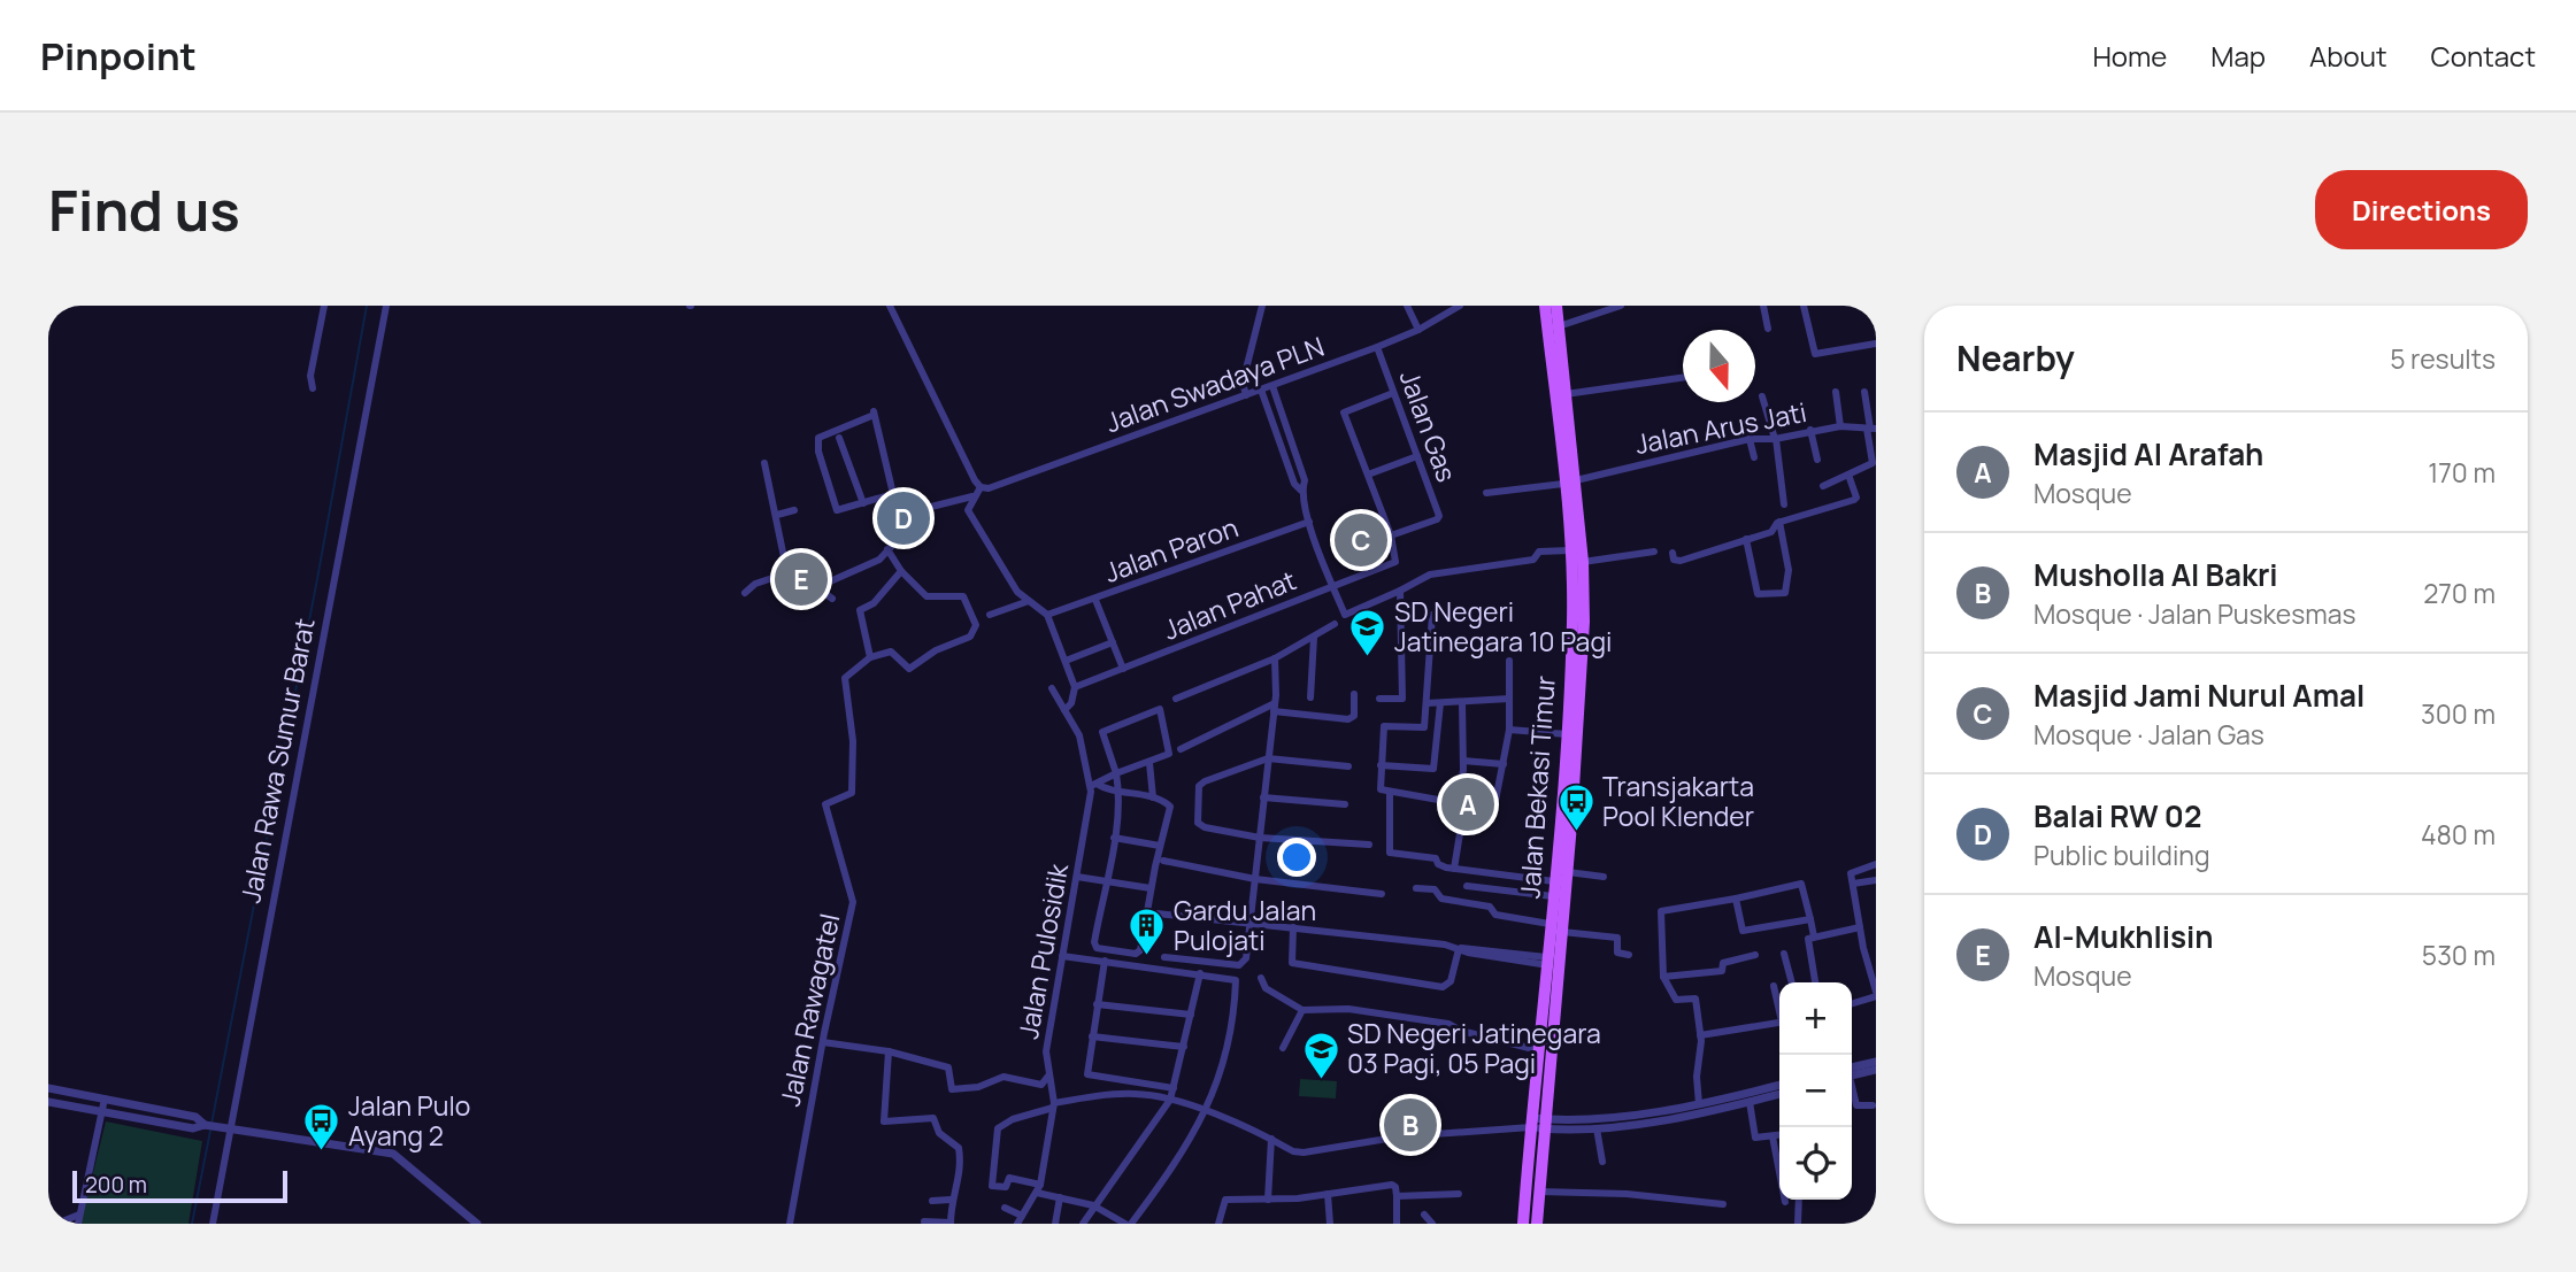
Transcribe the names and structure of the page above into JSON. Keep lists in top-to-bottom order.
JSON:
{
  "streets": {
    "main road": ["Jalan Bekasi Timur"],
    "street": [
      "Jalan Swadaya PLN",
      "Jalan Gas",
      "Jalan Arus Jati",
      "Jalan Paron",
      "Jalan Pahat",
      "Jalan Rawa Sumur Barat",
      "Jalan Pulosidik",
      "Jalan Rawagatel"
    ]
  },
  "crossings": [
    ["Jalan Swadaya PLN", "Jalan Gas"],
    ["Jalan Gas", "Jalan Pahat"],
    ["Jalan Arus Jati", "Jalan Bekasi Timur"]
  ],
  "places": {
    "school or university": ["SD Negeri Jatinegara 10 Pagi", "SD Negeri Jatinegara 03 Pagi, 05 Pagi"],
    "bus stop": ["Transjakarta Pool Klender", "Jalan Pulo Ayang 2"],
    "building": ["Gardu Jalan Pulojati"]
  },
  "scale_bar": "200 m",
  "north": "bottom",
  "page": {
    "header": "Pinpoint",
    "nav": [
      "Home",
      "Map",
      "About",
      "Contact"
    ],
    "buttons": "Directions",
    "title": "Find us",
    "heading": ["Nearby", "5 results"],
    "list": [
      {
        "mark": "A",
        "name": "Masjid Al Arafah",
        "note": "Mosque",
        "value": "170 m"
      },
      {
        "mark": "B",
        "name": "Musholla Al Bakri",
        "note": "Mosque · Jalan Puskesmas",
        "value": "270 m"
      },
      {
        "mark": "C",
        "name": "Masjid Jami Nurul Amal",
        "note": "Mosque · Jalan Gas",
        "value": "300 m"
      },
      {
        "mark": "D",
        "name": "Balai RW 02",
        "note": "Public building",
        "value": "480 m"
      },
      {
        "mark": "E",
        "name": "Al-Mukhlisin",
        "note": "Mosque",
        "value": "530 m"
      }
    ],
    "pins": [
      "D",
      "C",
      "E",
      "A",
      "B"
    ],
    "map_buttons": ["+", "−"],
    "scale": "200 m"
  }
}
